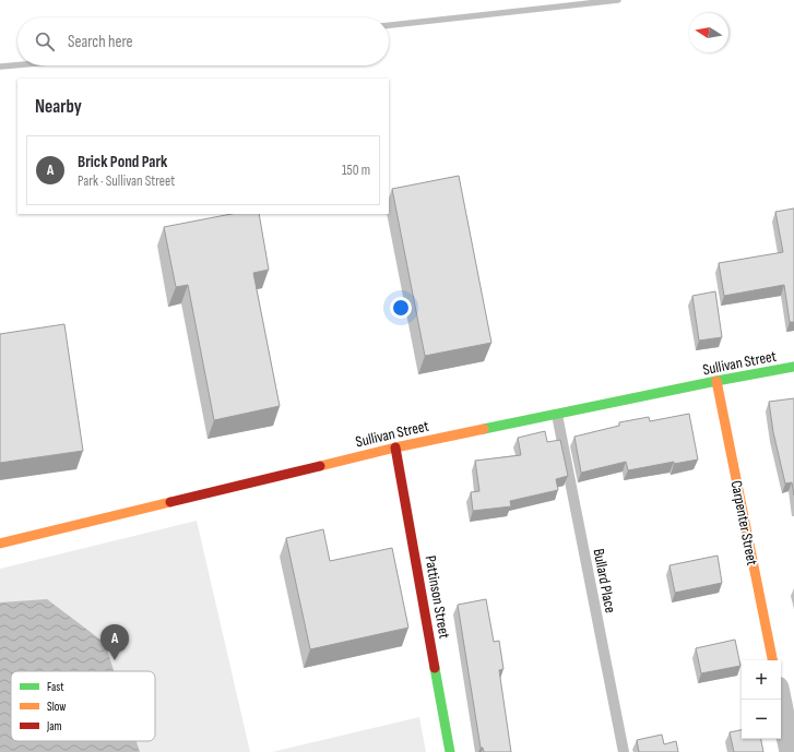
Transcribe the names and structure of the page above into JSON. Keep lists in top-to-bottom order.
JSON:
{
  "streets": {
    "street": ["Sullivan Street", "Carpenter Street", "Pattinson Street"],
    "lane": ["Bullard Place"]
  },
  "crossings": [
    ["Sullivan Street", "Carpenter Street"],
    ["Sullivan Street", "Bullard Place"],
    ["Sullivan Street", "Pattinson Street"]
  ],
  "legend": ["Fast", "Slow", "Jam"],
  "north": "left",
  "page": {
    "search": "Search here",
    "heading": "Nearby",
    "list": [
      {
        "mark": "A",
        "name": "Brick Pond Park",
        "note": "Park · Sullivan Street",
        "value": "150 m"
      }
    ],
    "pins": "A",
    "map_buttons": ["+", "−"]
  }
}
